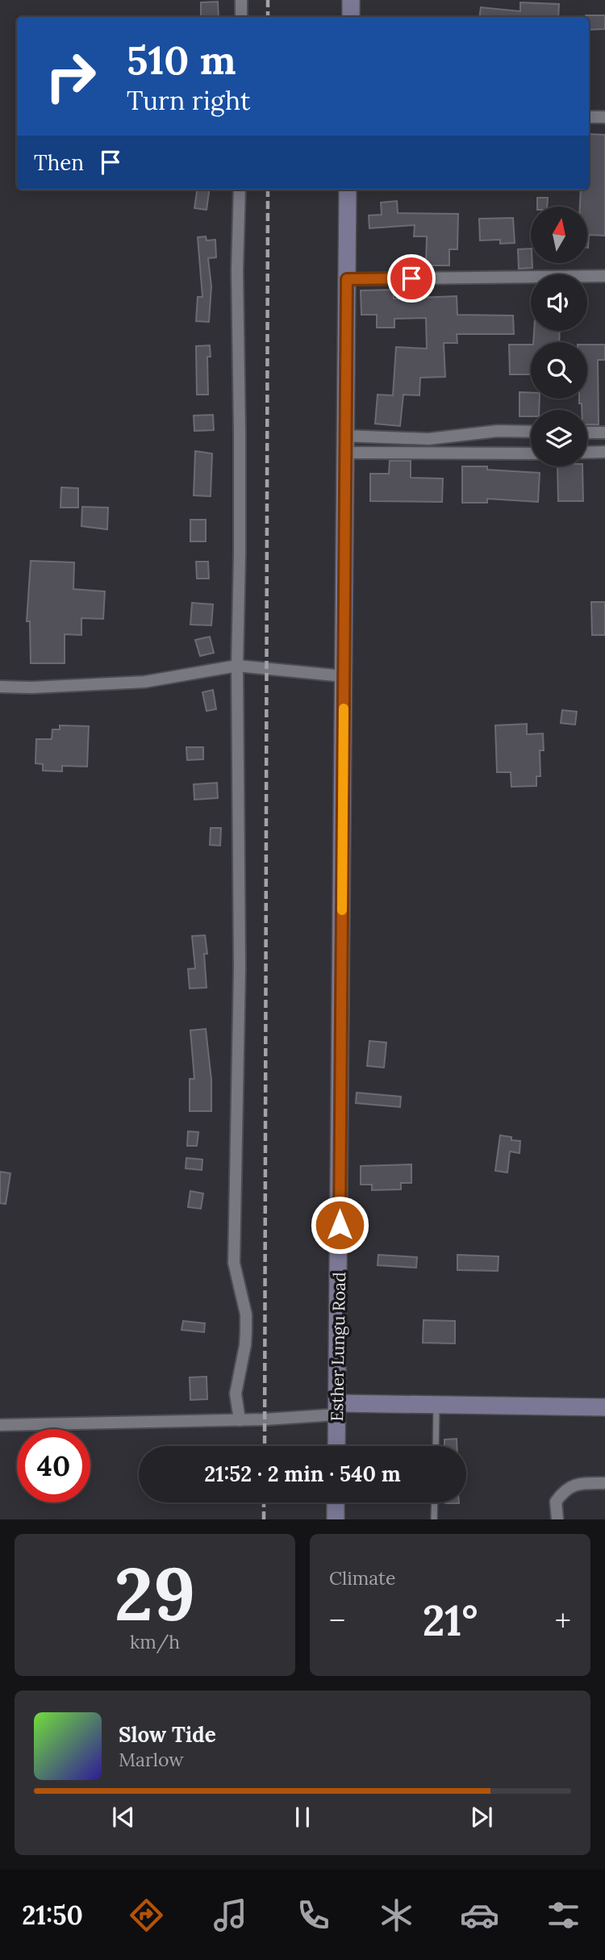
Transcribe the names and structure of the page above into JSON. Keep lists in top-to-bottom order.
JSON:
{
  "streets": {
    "street": ["Esther Lungu Road"]
  },
  "north": "top",
  "page": {
    "turn": ["510 m", "Turn right"],
    "then": "Then",
    "limit": "40",
    "trip": "21:52 · 2 min · 540 m",
    "tile": [
      ["29", "km/h"],
      "Climate"
    ],
    "heat": ["−", "21°", "+"],
    "song": ["Slow Tide", "Marlow"],
    "tabs": "21:50"
  }
}
